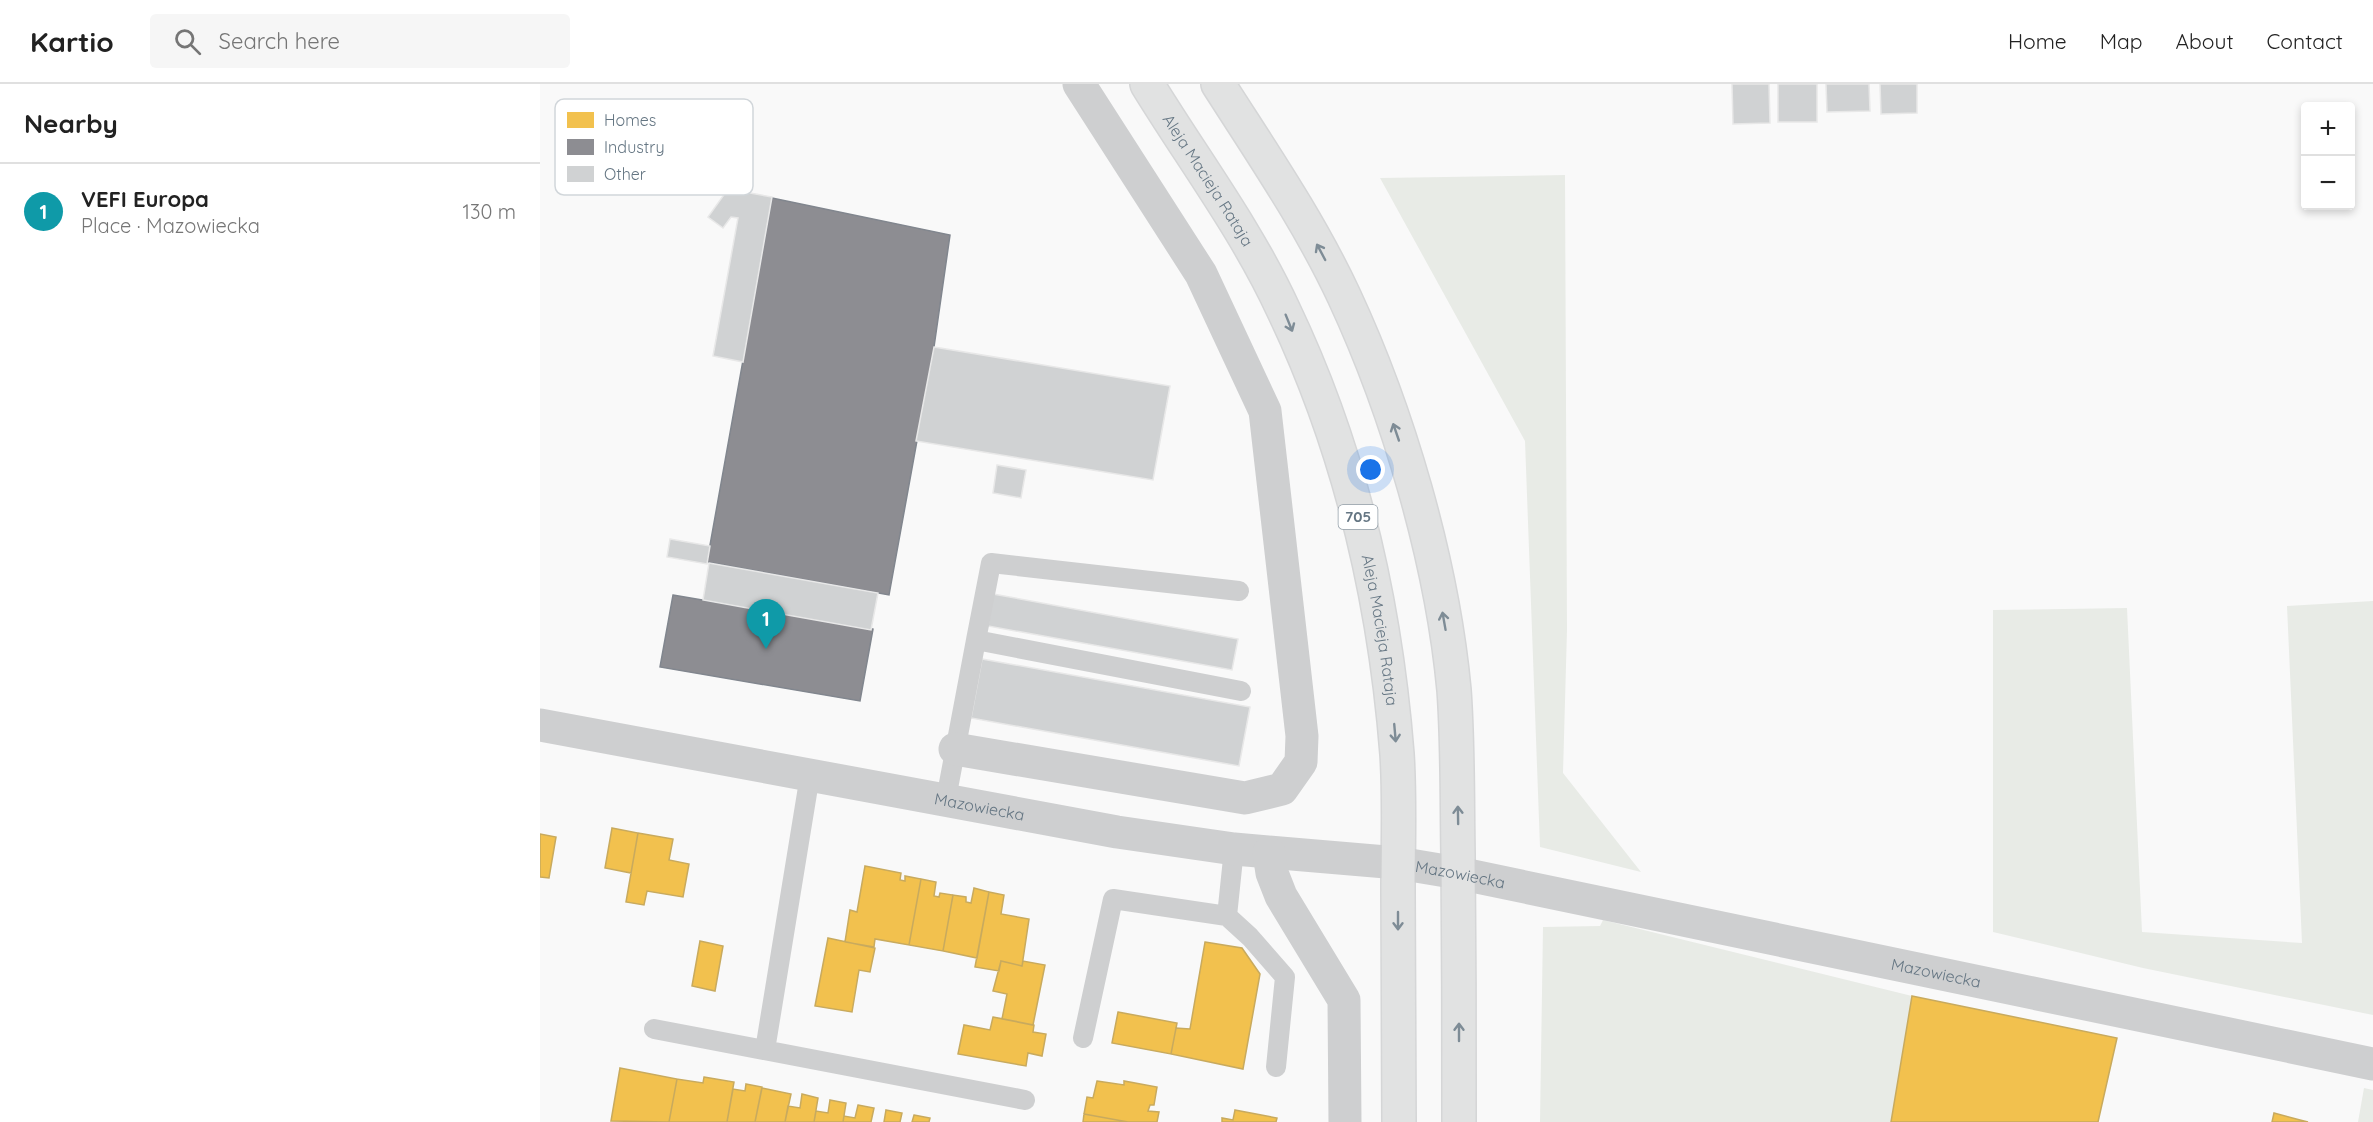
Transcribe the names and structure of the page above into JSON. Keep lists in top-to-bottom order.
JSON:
{
  "streets": {
    "main road": ["Aleja Macieja Rataja", "705"],
    "street": ["Mazowiecka"]
  },
  "crossings": [
    ["Aleja Macieja Rataja", "Mazowiecka"]
  ],
  "legend": ["Homes", "Industry", "Other"],
  "page": {
    "header": "Kartio",
    "search": "Search here",
    "nav": [
      "Home",
      "Map",
      "About",
      "Contact"
    ],
    "heading": "Nearby",
    "map_buttons": ["+", "−"],
    "list": [
      {
        "mark": "1",
        "name": "VEFI Europa",
        "note": "Place · Mazowiecka",
        "value": "130 m"
      }
    ],
    "pins": "1"
  }
}
